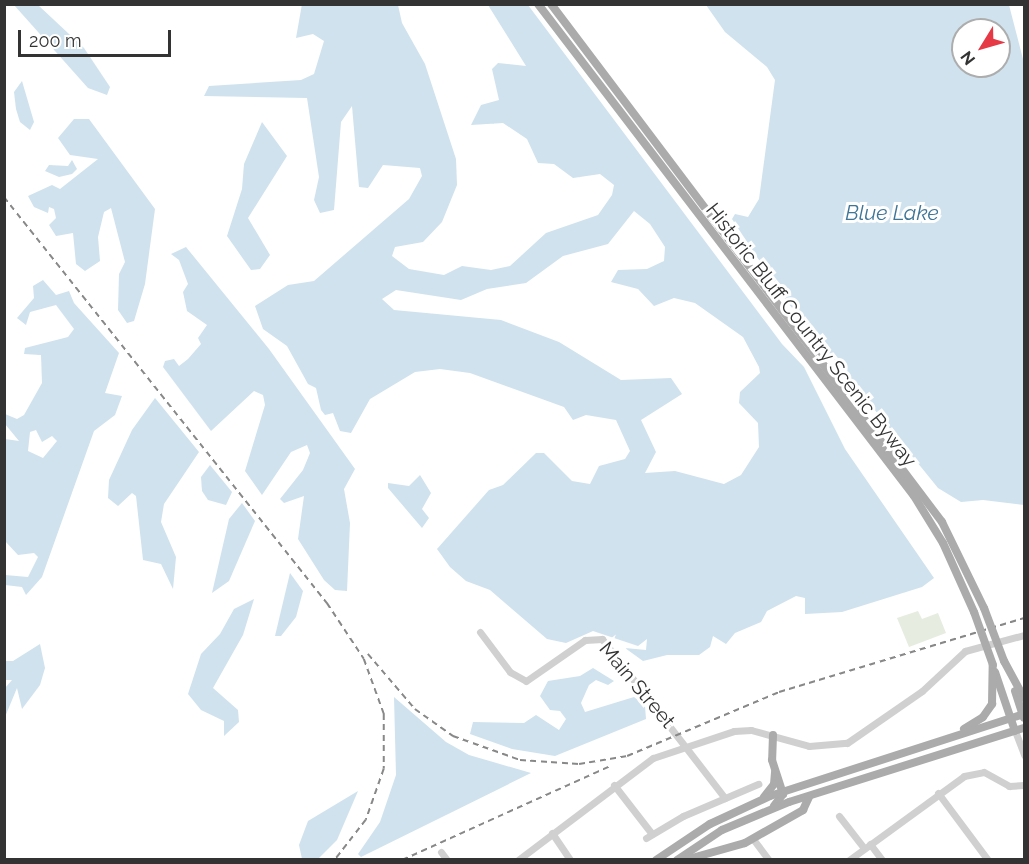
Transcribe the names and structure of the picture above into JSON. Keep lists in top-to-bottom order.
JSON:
{
  "streets": {
    "main road": ["Historic Bluff Country Scenic Byway"],
    "street": ["Main Street"]
  },
  "water": ["Blue Lake"],
  "scale_bar": "200 m",
  "north": "bottom left"
}
